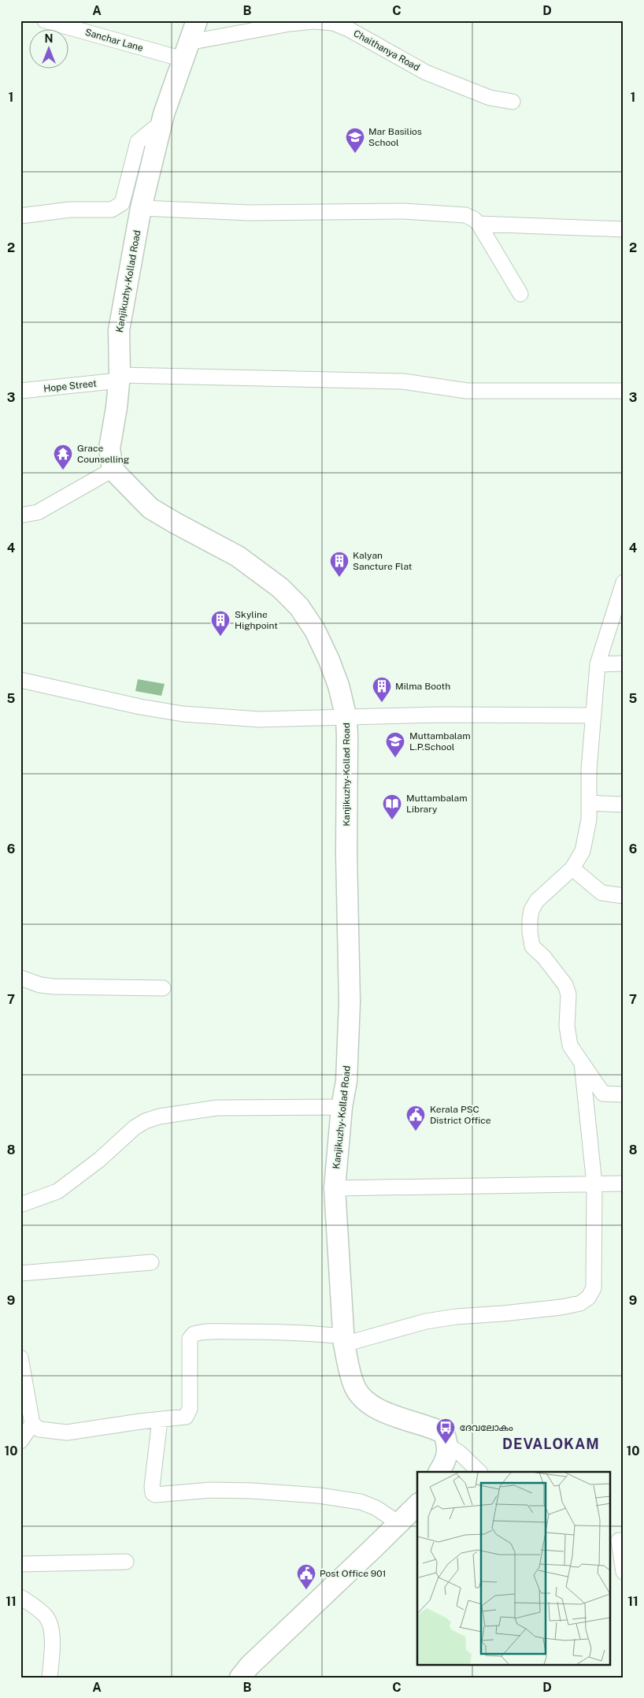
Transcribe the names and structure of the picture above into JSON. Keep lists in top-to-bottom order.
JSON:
{
  "streets": {
    "main road": ["Kanjikuzhy-Kollad Road"],
    "street": ["Sanchar Lane", "Chaithanya Road", "Hope Street"]
  },
  "crossings": [
    ["Sanchar Lane", "Chaithanya Road"],
    ["Sanchar Lane", "Kanjikuzhy-Kollad Road"],
    ["Chaithanya Road", "Kanjikuzhy-Kollad Road"],
    ["Kanjikuzhy-Kollad Road", "Hope Street"]
  ],
  "districts": ["DEVALOKAM"],
  "places": {
    "school or university": ["Mar Basilios School", "Muttambalam L.P.School"],
    "temple": ["Grace Counselling"],
    "building": ["Kalyan Sancture Flat", "Skyline Highpoint", "Milma Booth"],
    "library": ["Muttambalam Library"],
    "public building": ["Kerala PSC District Office", "Post Office 901"],
    "bus stop": ["ദേവലോകം"]
  },
  "north": "top",
  "grid": {
    "columns": [
      "A",
      "B",
      "C",
      "D"
    ],
    "rows": [
      "1",
      "2",
      "3",
      "4",
      "5",
      "6",
      "7",
      "8",
      "9",
      "10",
      "11"
    ]
  }
}
